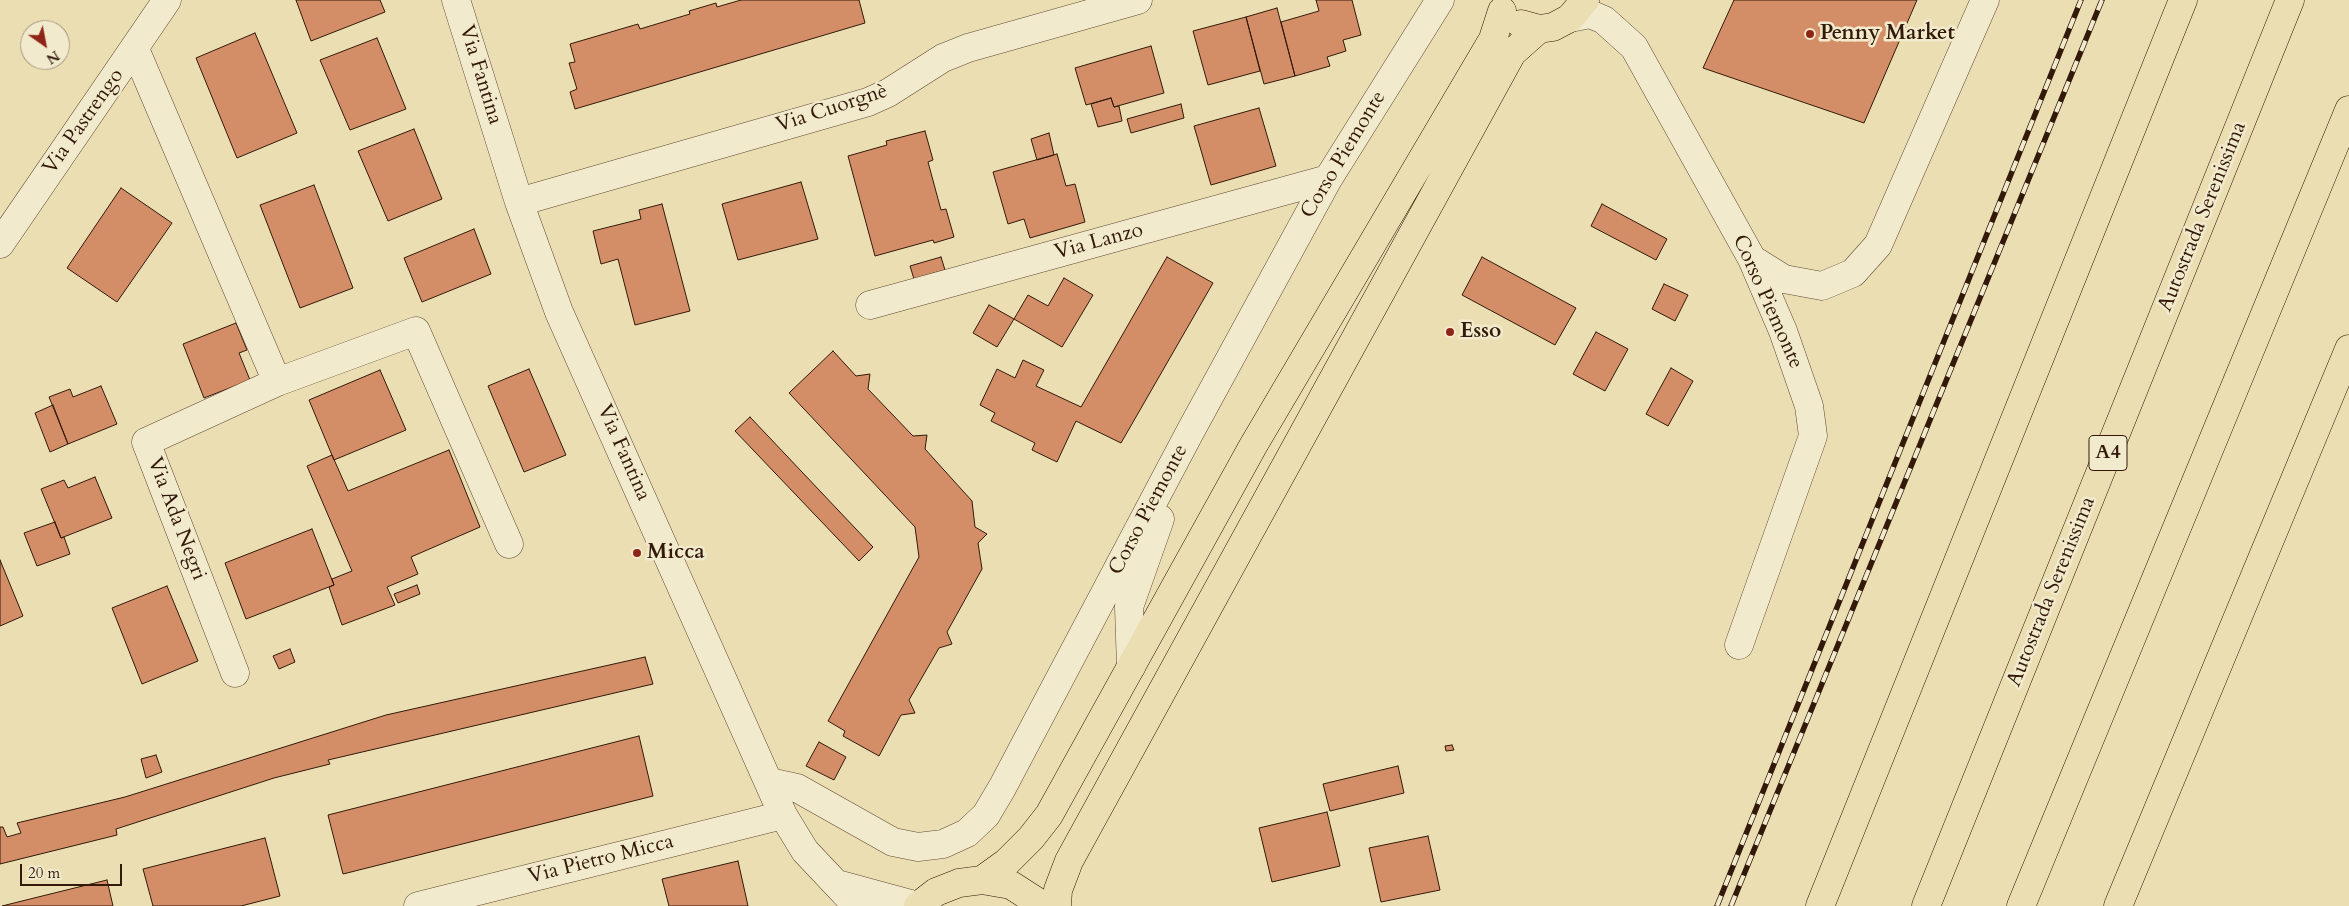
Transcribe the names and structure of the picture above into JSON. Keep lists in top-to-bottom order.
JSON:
{
  "streets": {
    "main road": ["Autostrada Serenissima", "A4"],
    "street": [
      "Via Fantina",
      "Via Cuorgnè",
      "Via Pastrengo",
      "Corso Piemonte",
      "Via Lanzo",
      "Via Ada Negri",
      "Via Pietro Micca"
    ]
  },
  "crossings": [
    ["Via Fantina", "Via Cuorgnè"],
    ["Via Fantina", "Corso Piemonte"],
    ["Via Fantina", "Via Pietro Micca"],
    ["Corso Piemonte", "Via Lanzo"]
  ],
  "places": ["Penny Market", "Esso", "Micca"],
  "scale_bar": "20 m",
  "north": "bottom right"
}
